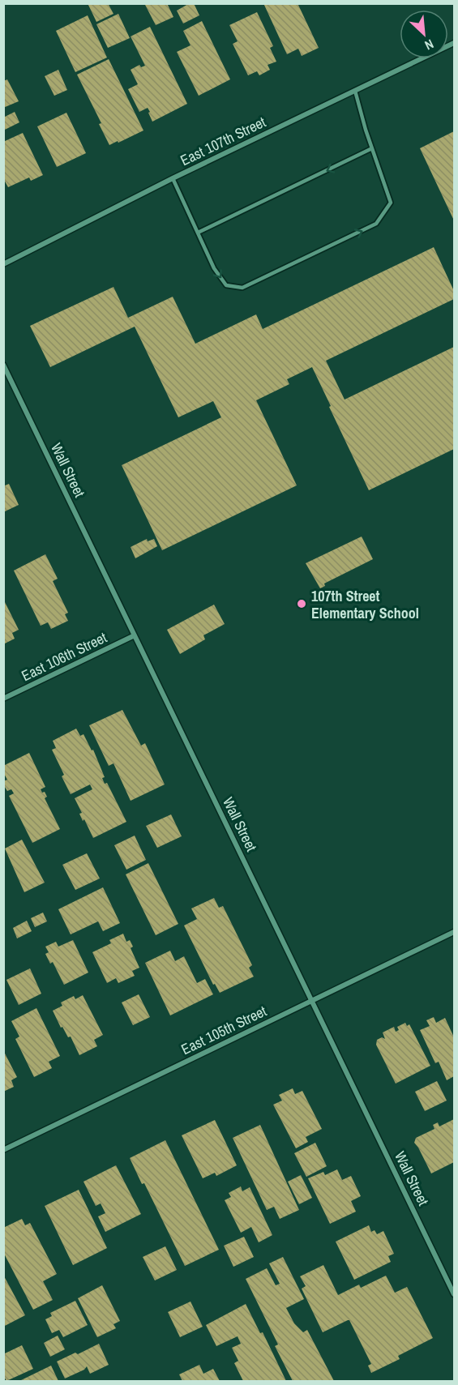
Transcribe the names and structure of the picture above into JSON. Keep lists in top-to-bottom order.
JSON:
{
  "streets": {
    "street": [
      "East 107th Street",
      "Wall Street",
      "East 106th Street",
      "East 105th Street"
    ]
  },
  "crossings": [
    ["Wall Street", "East 106th Street"],
    ["Wall Street", "East 105th Street"]
  ],
  "places": ["107th Street Elementary School"],
  "north": "bottom right"
}
